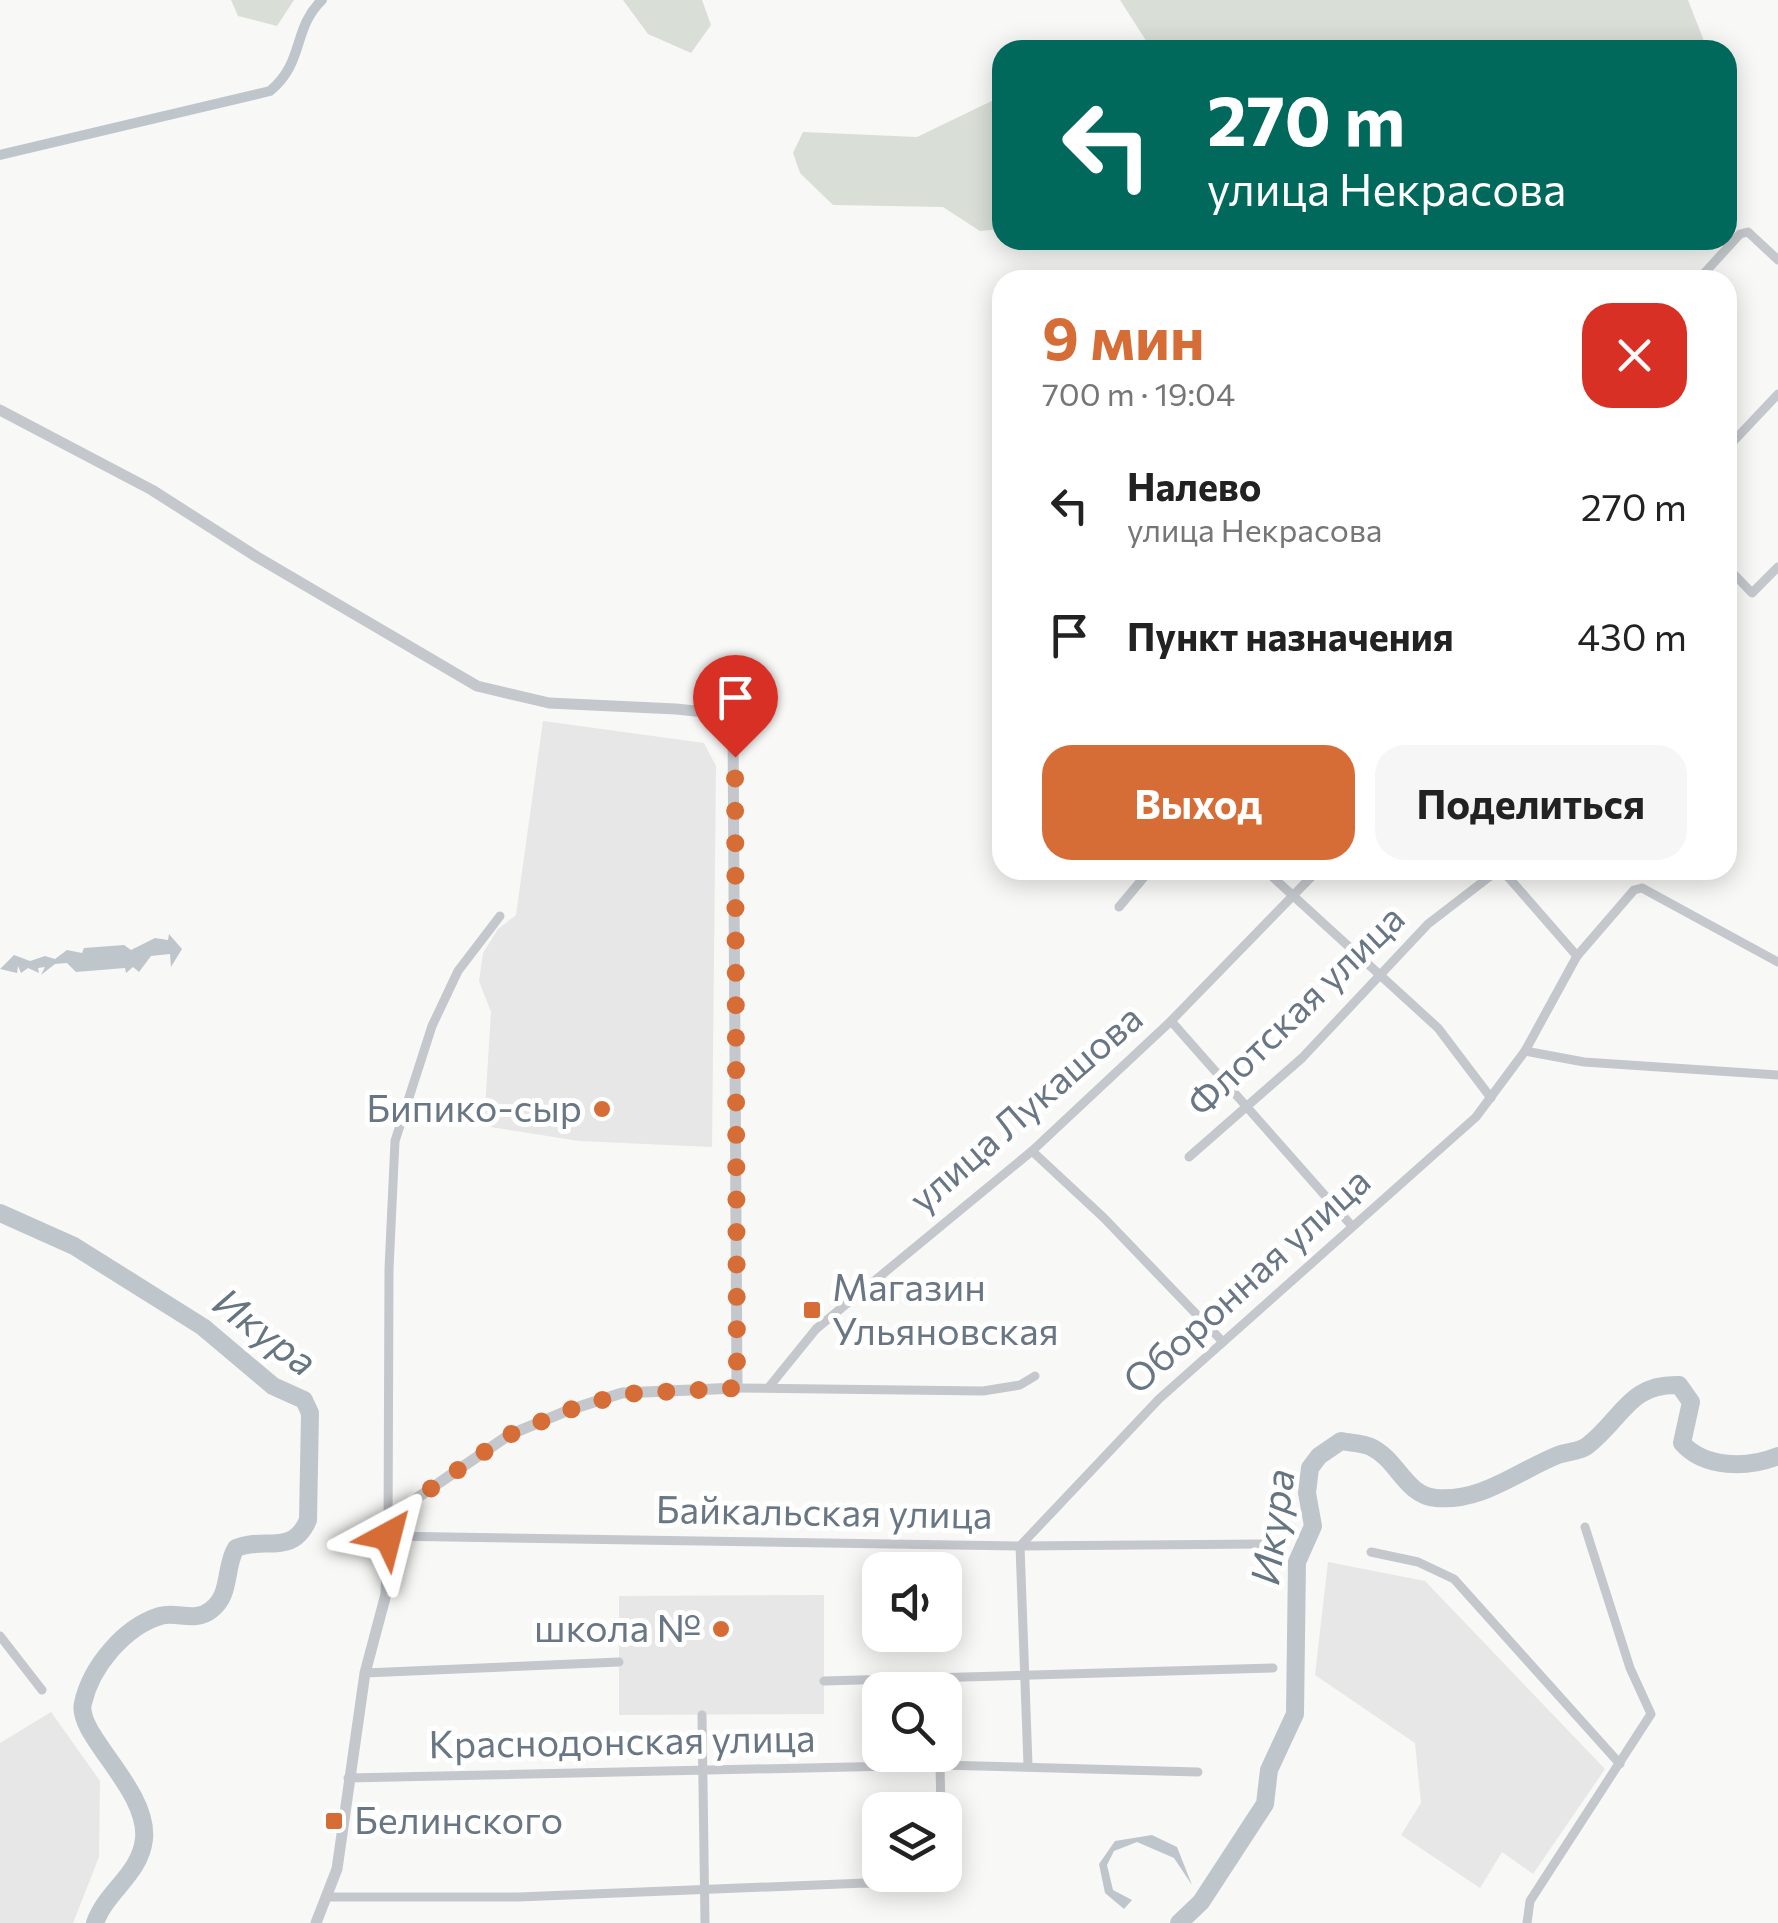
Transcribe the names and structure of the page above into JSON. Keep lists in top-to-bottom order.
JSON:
{
  "streets": {
    "street": [
      "Флотская улица",
      "улица Лукашова",
      "Оборонная улица",
      "Байкальская улица",
      "Краснодонская улица"
    ]
  },
  "crossings": [
    ["Флотская улица", "Оборонная улица"],
    ["Оборонная улица", "Байкальская улица"]
  ],
  "water": ["Икура"],
  "places": {
    "other": ["Бипико-сыр", "школа №"],
    "transit": ["Магазин Ульяновская", "Белинского"]
  },
  "page": {
    "turn": ["270 m", "улица Некрасова"],
    "heading": ["9 мин", "700 m · 19:04"],
    "list": [
      {
        "name": "Налево",
        "note": "улица Некрасова",
        "value": "270 m"
      },
      {
        "name": "Пункт назначения",
        "value": "430 m"
      }
    ],
    "buttons": ["Выход", "Поделиться"]
  }
}
